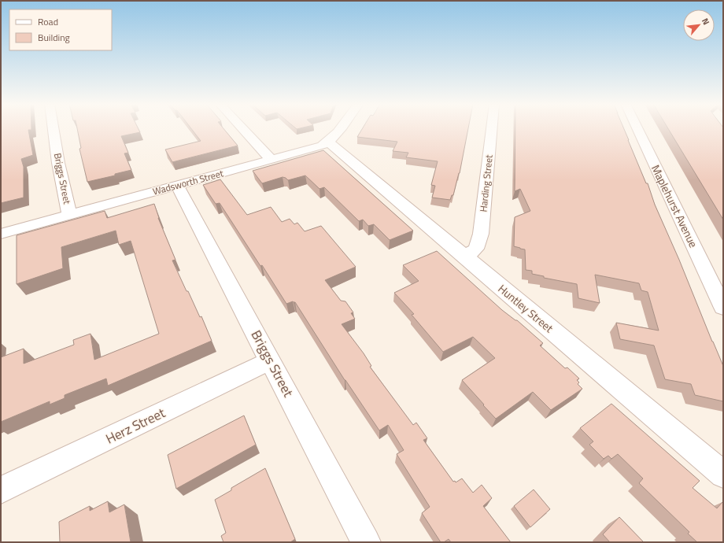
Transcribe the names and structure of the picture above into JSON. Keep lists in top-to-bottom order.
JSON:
{
  "streets": {
    "street": [
      "Briggs Street",
      "Wadsworth Street",
      "Harding Street",
      "Maplehurst Avenue",
      "Huntley Street",
      "Herz Street"
    ]
  },
  "crossings": [
    ["Briggs Street", "Wadsworth Street"],
    ["Briggs Street", "Herz Street"],
    ["Wadsworth Street", "Huntley Street"],
    ["Harding Street", "Huntley Street"]
  ],
  "legend": ["Road", "Building"],
  "north": "top right"
}
